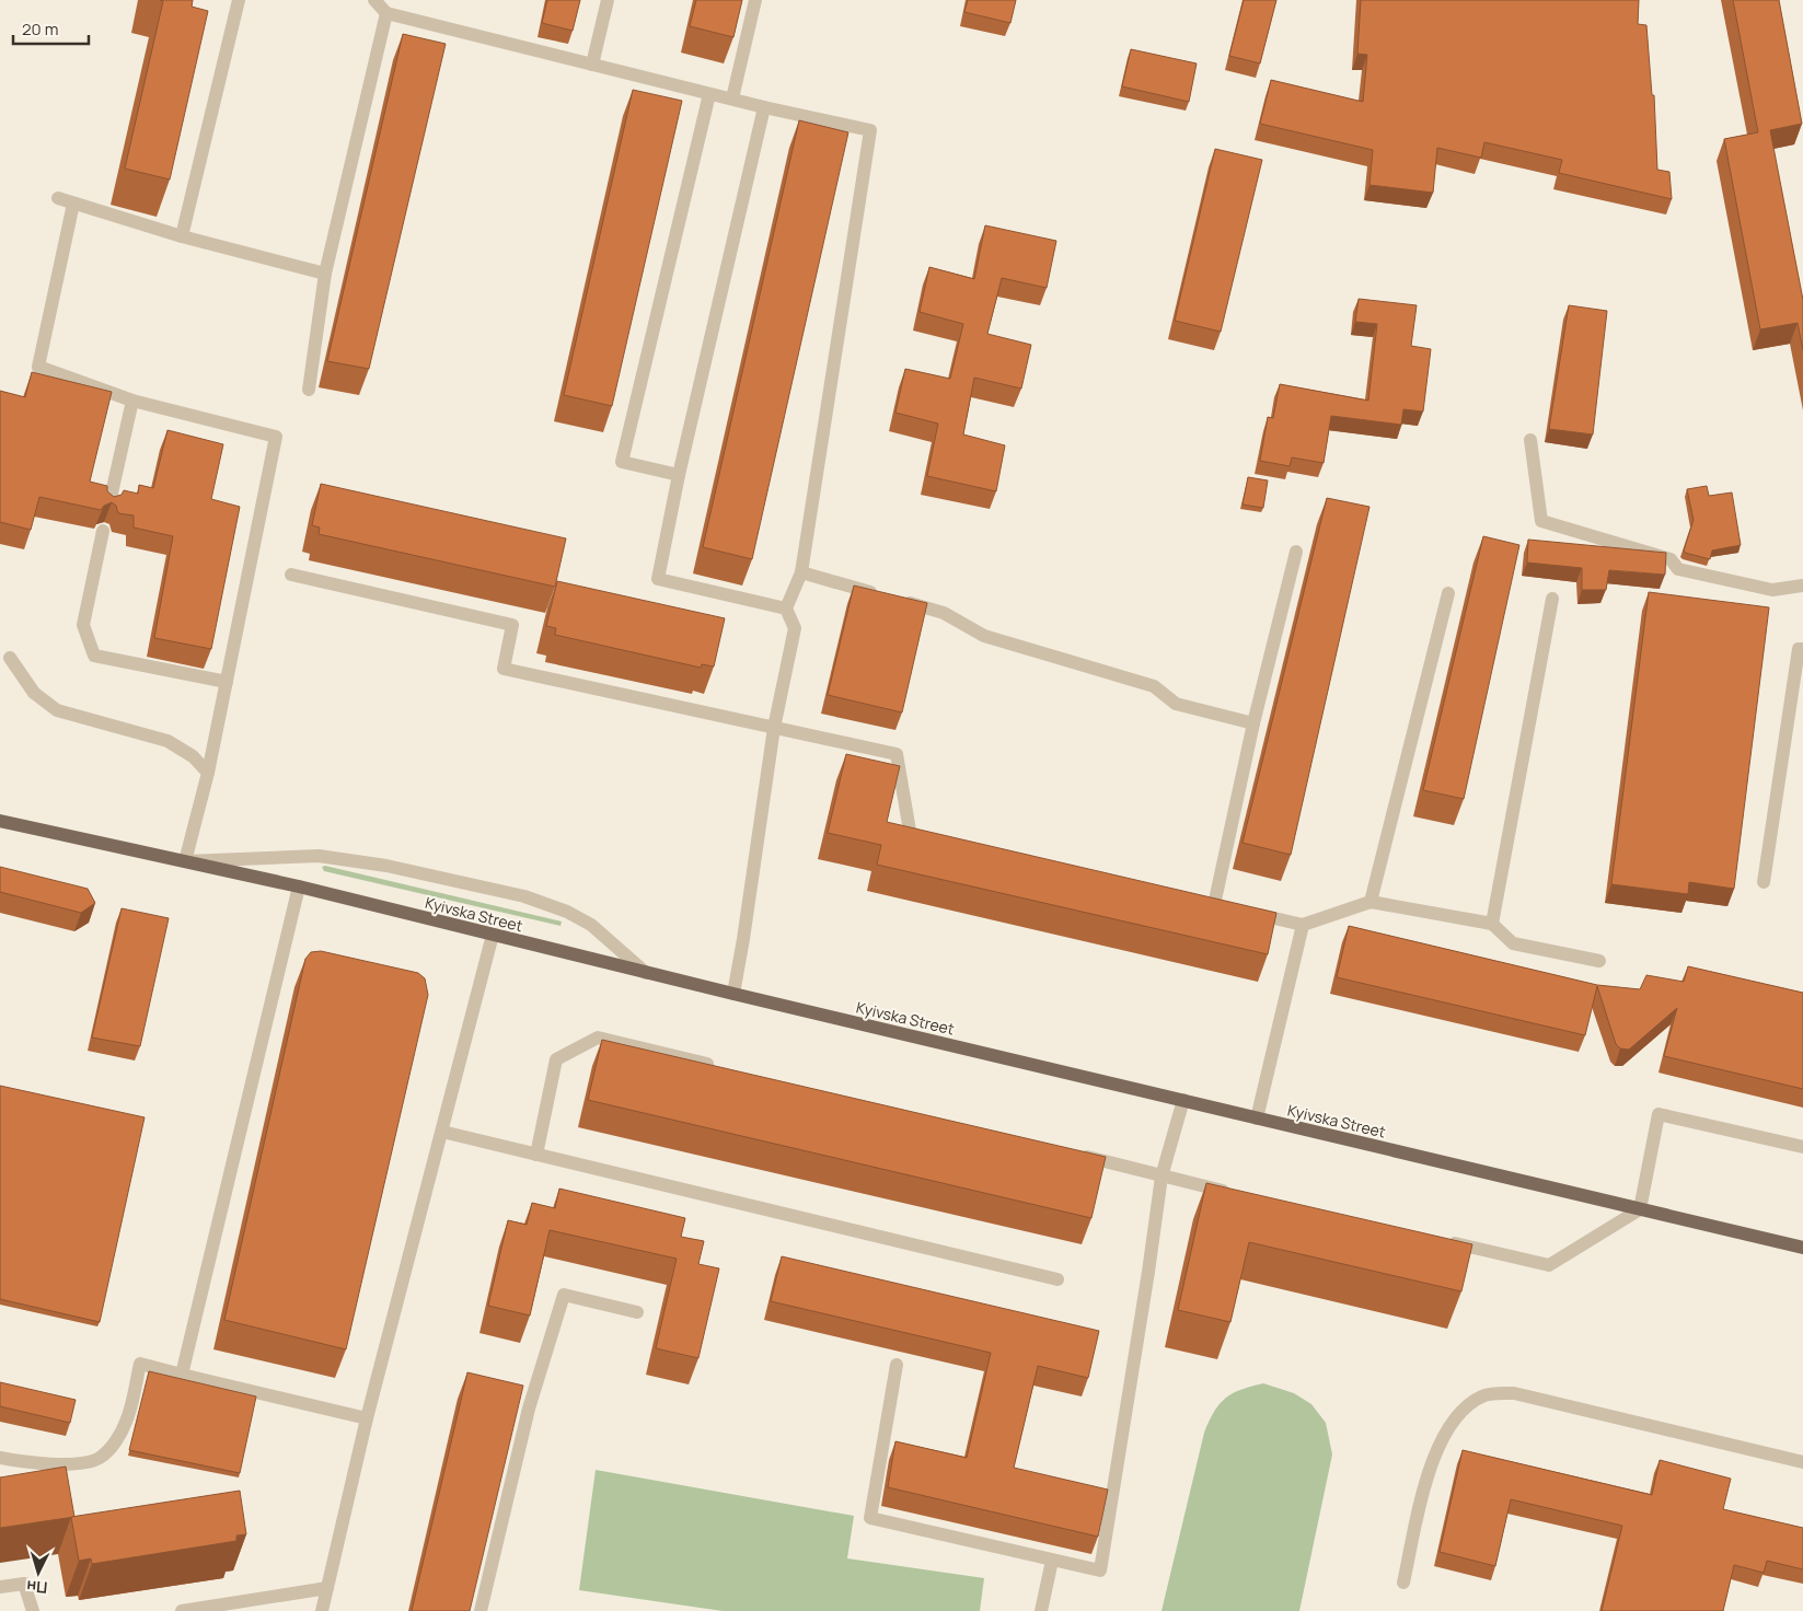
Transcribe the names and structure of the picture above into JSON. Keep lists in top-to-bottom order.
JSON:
{
  "streets": {
    "main road": ["Kyivska Street"]
  },
  "scale_bar": "20 m",
  "north": "bottom"
}
